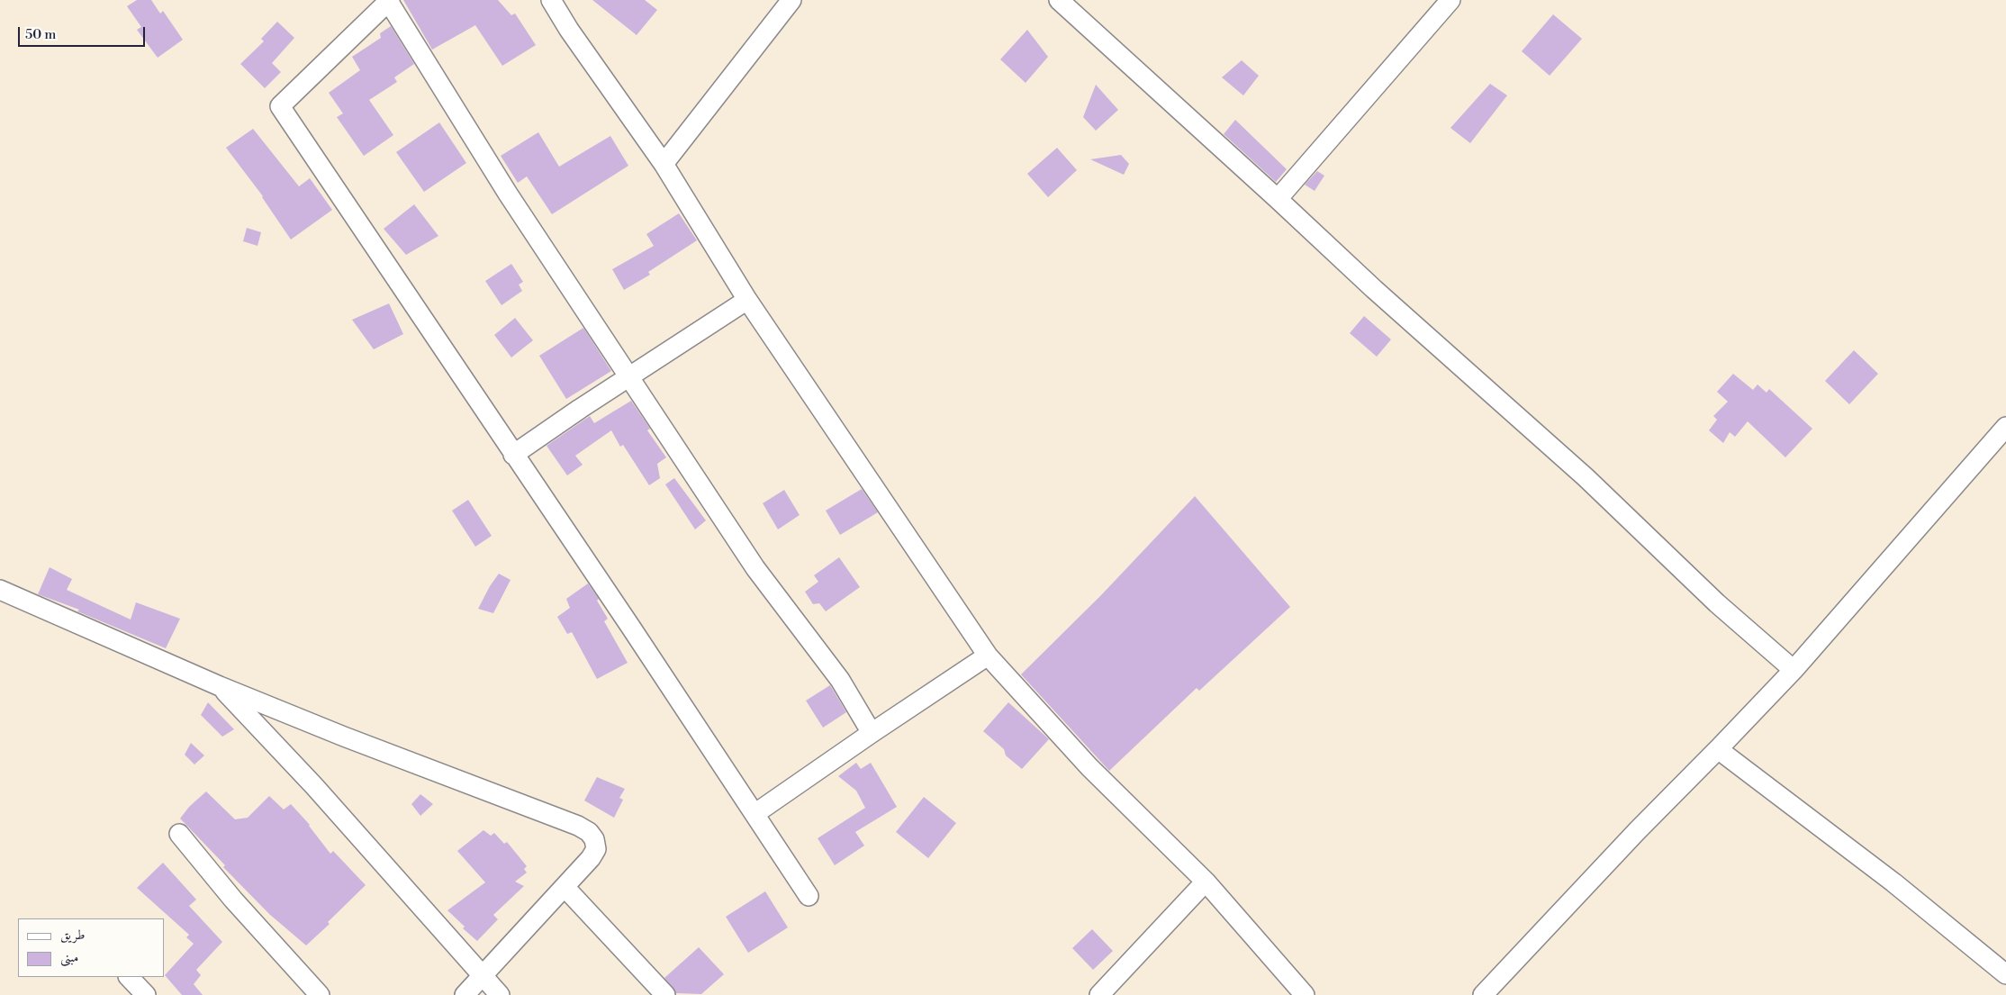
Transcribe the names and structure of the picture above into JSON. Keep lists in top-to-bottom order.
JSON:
{
  "legend": ["طريق", "مبنى"],
  "scale_bar": "50 m"
}
